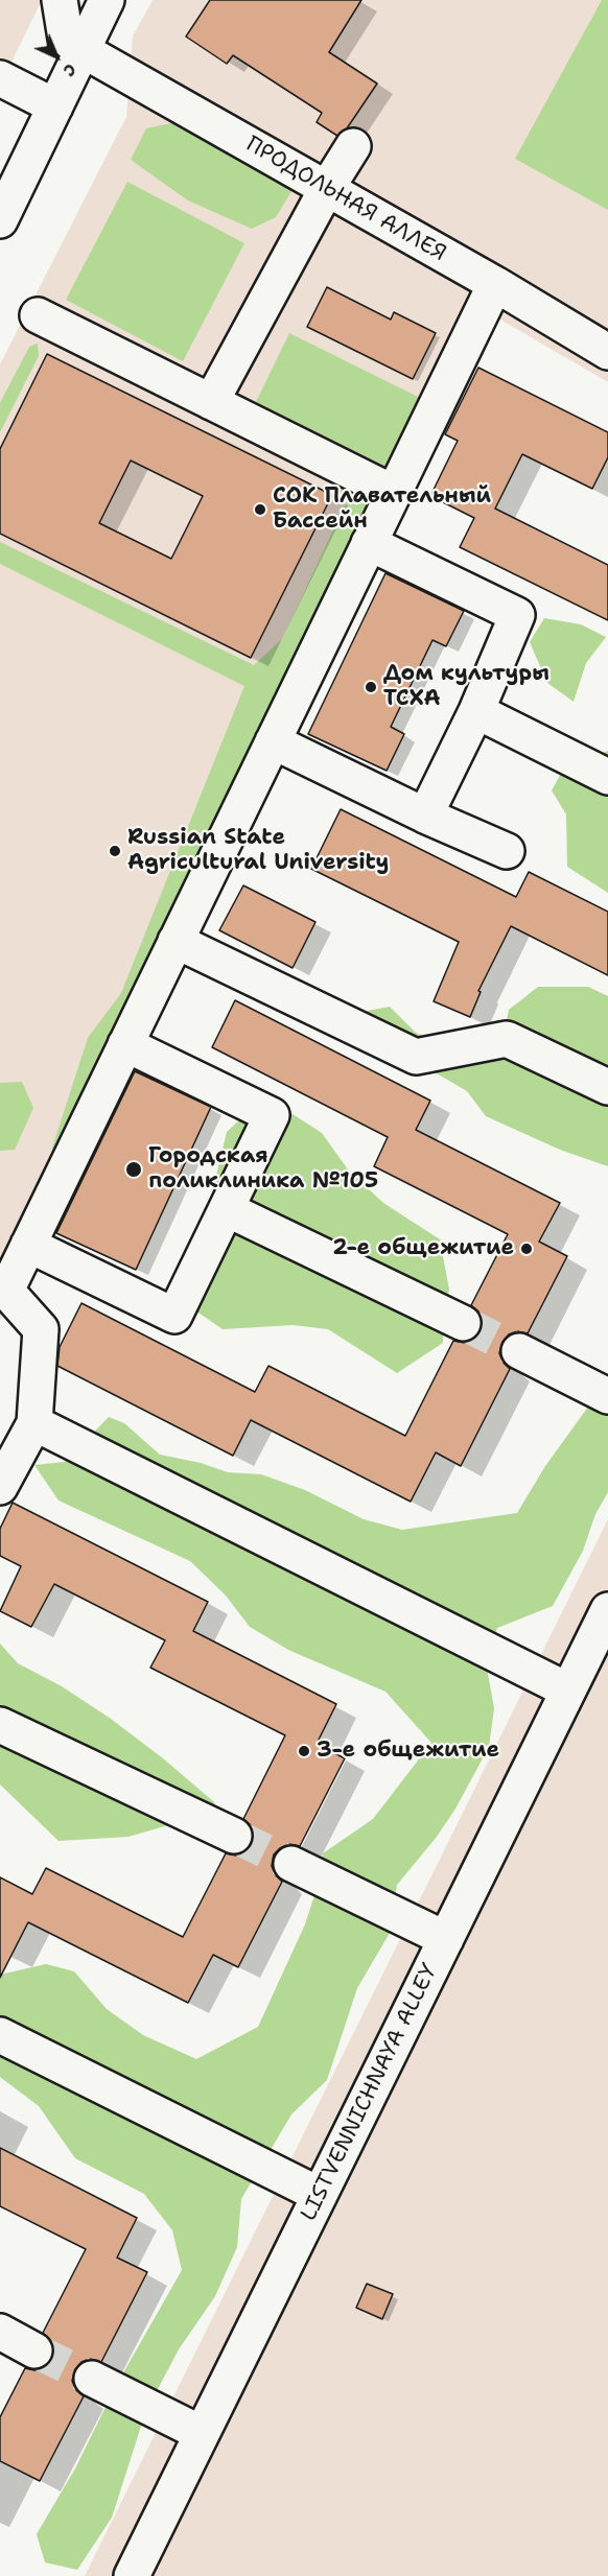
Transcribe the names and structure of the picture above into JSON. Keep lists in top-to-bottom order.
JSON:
{
  "streets": {
    "street": ["ПРОДОЛЬНАЯ АЛЛЕЯ", "LISTVENNICHNAYA ALLEY"]
  },
  "places": [
    "СОК Плавательный Бассейн",
    "Дом культуры ТСХА",
    "Russian State Agricultural University",
    "Городская поликлиника №105",
    "2-е общежитие",
    "3-е общежитие"
  ],
  "north": "bottom right"
}
